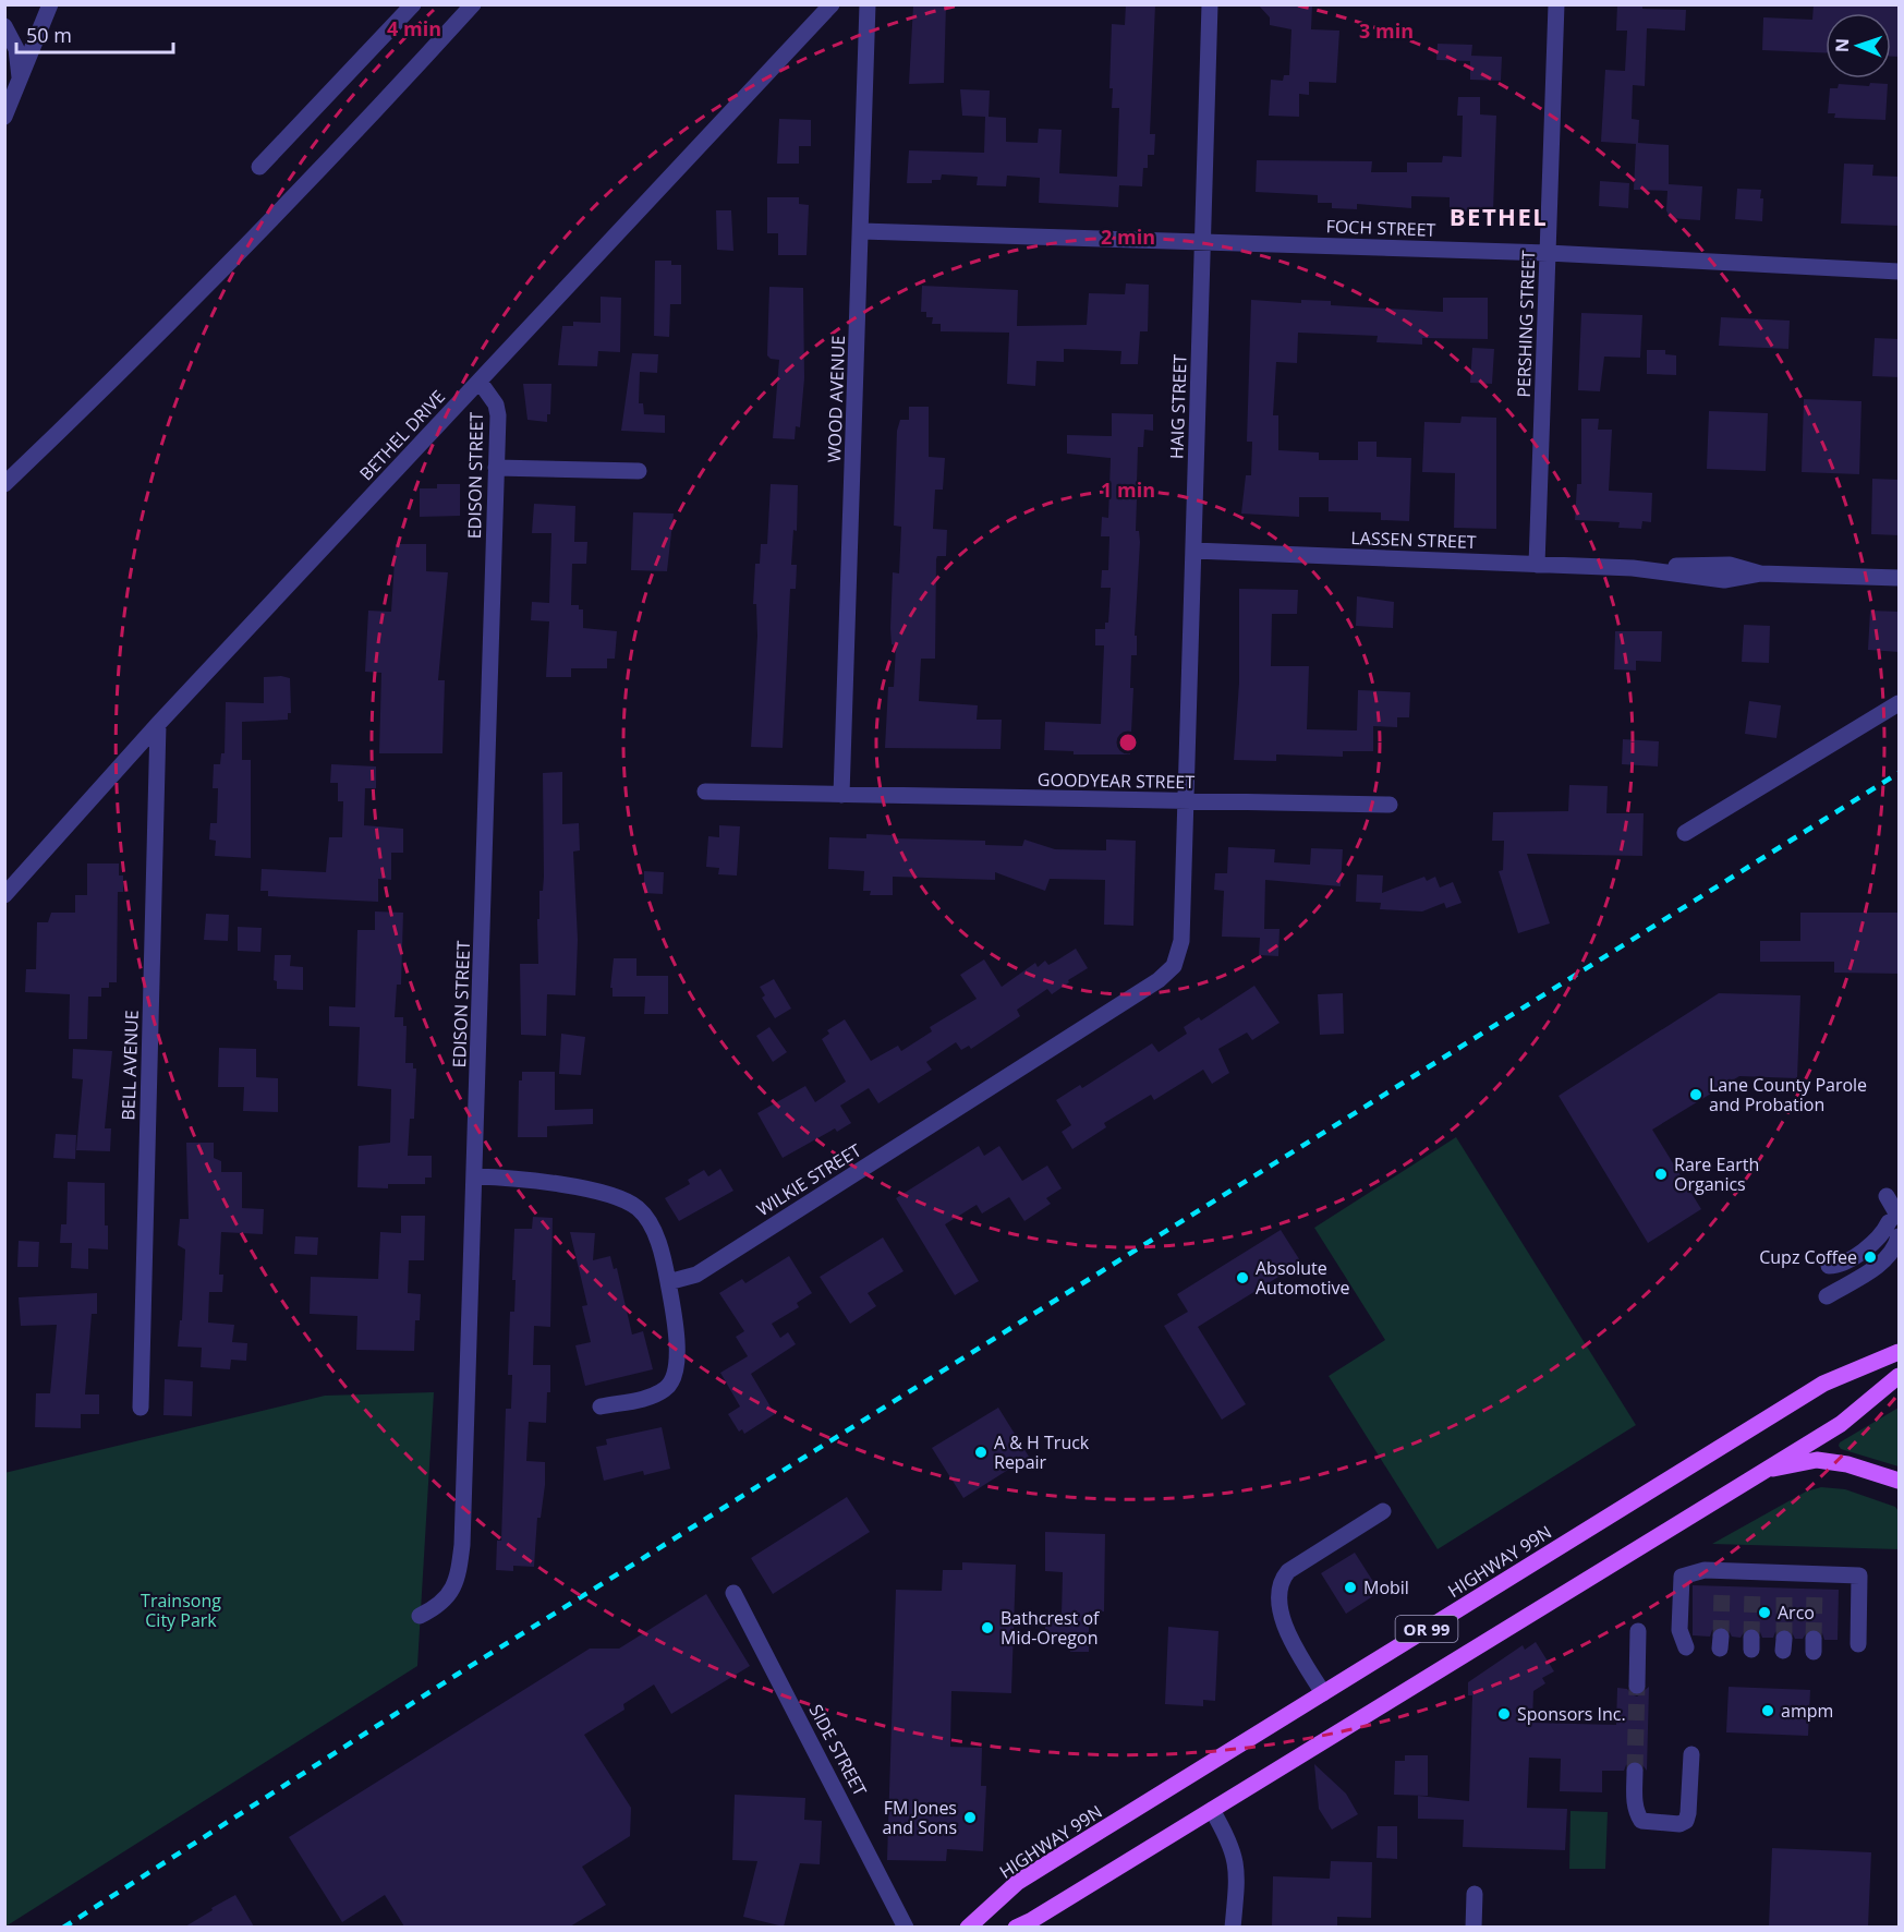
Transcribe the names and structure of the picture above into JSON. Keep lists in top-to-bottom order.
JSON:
{
  "streets": {
    "main road": ["HIGHWAY 99N", "OR 99"],
    "street": [
      "FOCH STREET",
      "PERSHING STREET",
      "WOOD AVENUE",
      "HAIG STREET",
      "BETHEL DRIVE",
      "EDISON STREET",
      "LASSEN STREET",
      "GOODYEAR STREET",
      "BELL AVENUE",
      "WILKIE STREET",
      "SIDE STREET"
    ]
  },
  "crossings": [
    ["FOCH STREET", "PERSHING STREET"],
    ["FOCH STREET", "WOOD AVENUE"],
    ["FOCH STREET", "HAIG STREET"],
    ["PERSHING STREET", "LASSEN STREET"],
    ["WOOD AVENUE", "GOODYEAR STREET"],
    ["HAIG STREET", "LASSEN STREET"],
    ["HAIG STREET", "GOODYEAR STREET"],
    ["HAIG STREET", "WILKIE STREET"],
    ["BETHEL DRIVE", "EDISON STREET"],
    ["BETHEL DRIVE", "BELL AVENUE"]
  ],
  "districts": ["BETHEL"],
  "parks": ["Trainsong City Park"],
  "places": [
    "Lane County Parole and Probation",
    "Rare Earth Organics",
    "Cupz Coffee",
    "Absolute Automotive",
    "A & H Truck Repair",
    "Mobil",
    "Arco",
    "Bathcrest of Mid-Oregon",
    "ampm",
    "Sponsors Inc.",
    "FM Jones and Sons"
  ],
  "scale_bar": "50 m",
  "north": "left",
  "rings": [
    "4 min",
    "3 min",
    "2 min",
    "1 min"
  ]
}
